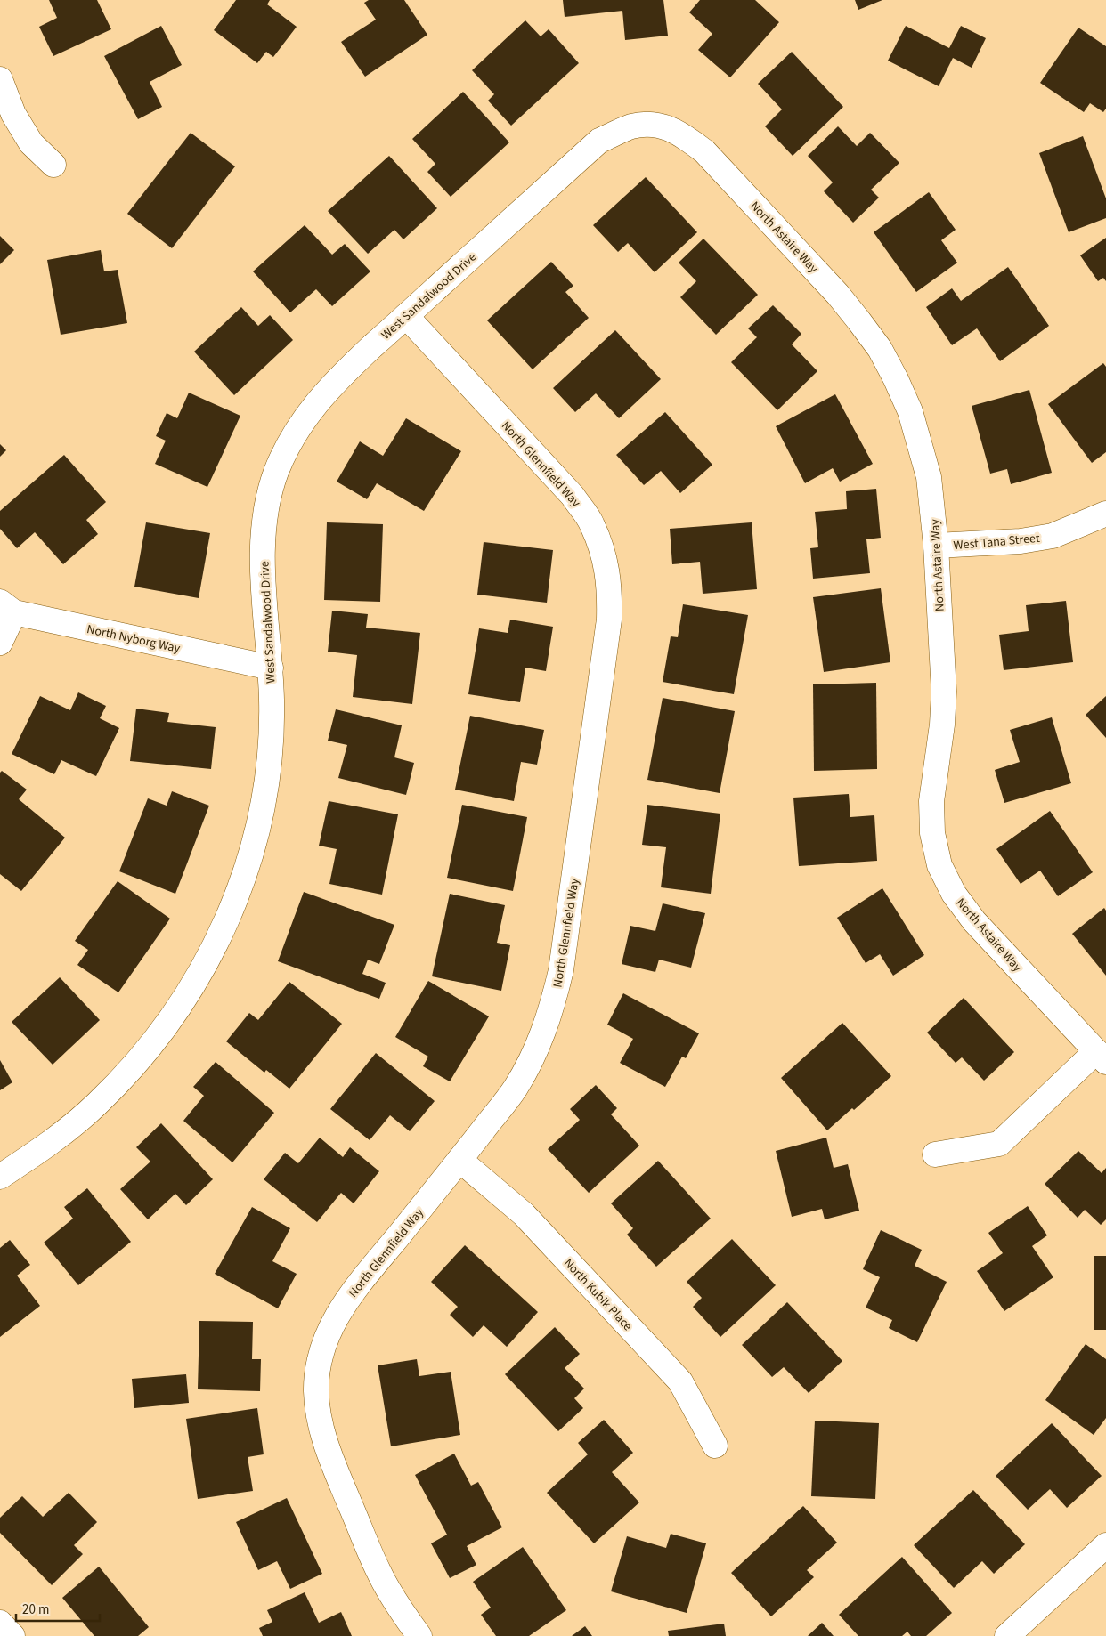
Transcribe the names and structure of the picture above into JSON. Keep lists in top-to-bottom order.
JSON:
{
  "streets": {
    "street": [
      "North Astaire Way",
      "West Sandalwood Drive",
      "North Glennfield Way",
      "West Tana Street",
      "North Nyborg Way",
      "North Kubik Place"
    ]
  },
  "crossings": [
    ["North Astaire Way", "West Sandalwood Drive"],
    ["North Astaire Way", "West Tana Street"],
    ["West Sandalwood Drive", "North Glennfield Way"],
    ["West Sandalwood Drive", "North Nyborg Way"],
    ["North Glennfield Way", "North Kubik Place"]
  ],
  "scale_bar": "20 m"
}
